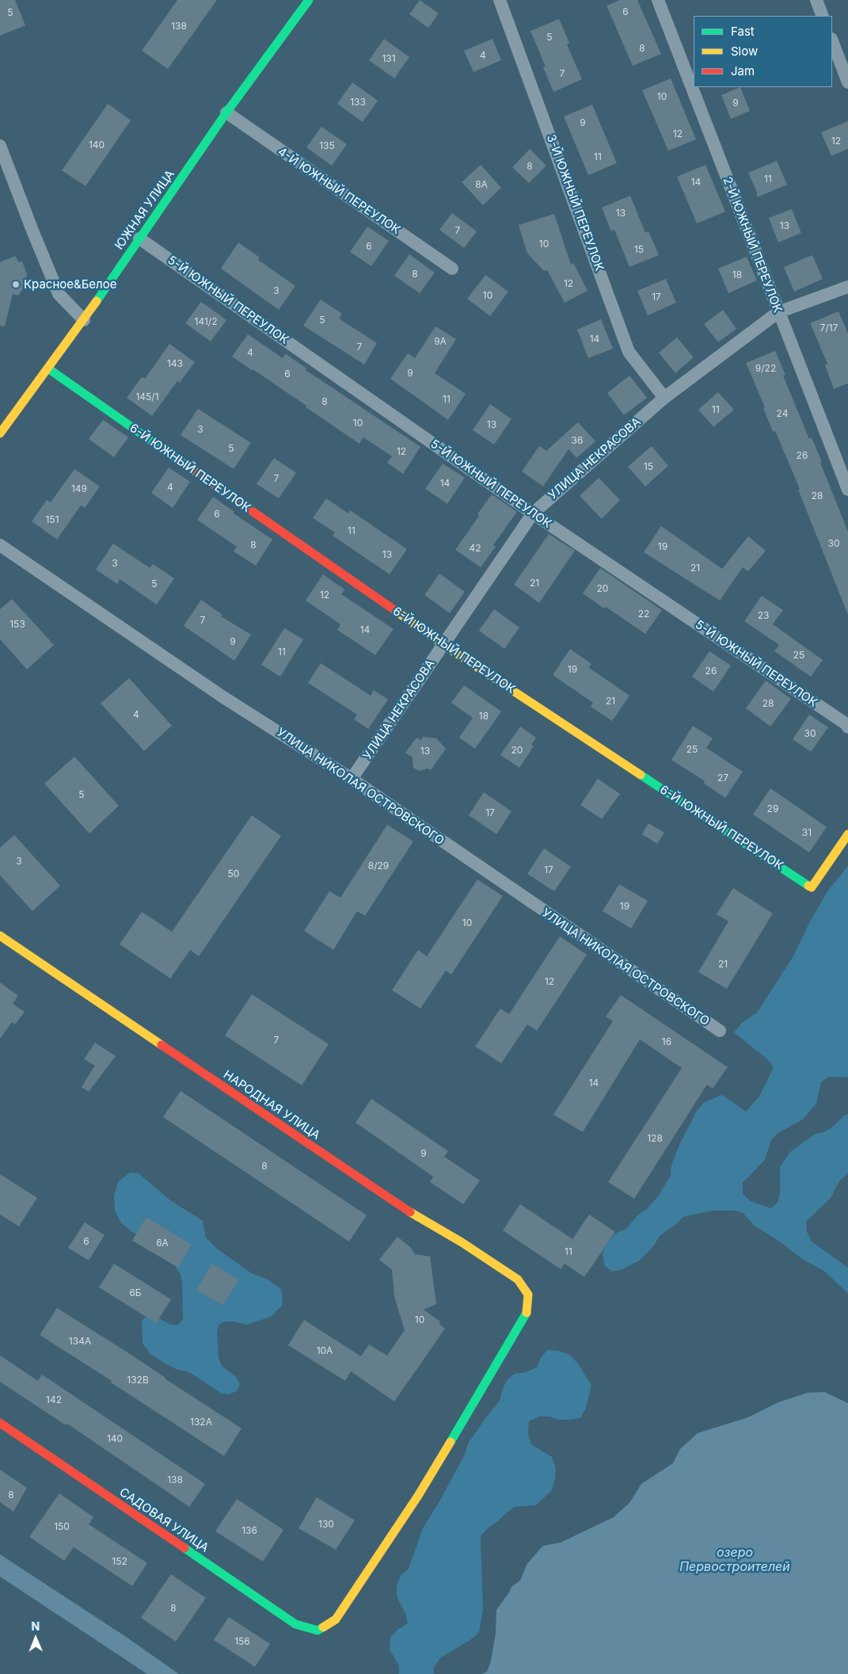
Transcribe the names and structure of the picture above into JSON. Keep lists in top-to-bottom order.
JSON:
{
  "streets": {
    "street": [
      "4-Й ЮЖНЫЙ ПЕРЕУЛОК",
      "3-Й ЮЖНЫЙ ПЕРЕУЛОК",
      "ЮЖНАЯ УЛИЦА",
      "2-Й ЮЖНЫЙ ПЕРЕУЛОК",
      "5-Й ЮЖНЫЙ ПЕРЕУЛОК",
      "УЛИЦА НЕКРАСОВА",
      "6-Й ЮЖНЫЙ ПЕРЕУЛОК",
      "УЛИЦА НИКОЛАЯ ОСТРОВСКОГО",
      "НАРОДНАЯ УЛИЦА",
      "САДОВАЯ УЛИЦА"
    ]
  },
  "crossings": [
    ["4-Й ЮЖНЫЙ ПЕРЕУЛОК", "ЮЖНАЯ УЛИЦА"],
    ["3-Й ЮЖНЫЙ ПЕРЕУЛОК", "УЛИЦА НЕКРАСОВА"],
    ["ЮЖНАЯ УЛИЦА", "5-Й ЮЖНЫЙ ПЕРЕУЛОК"],
    ["ЮЖНАЯ УЛИЦА", "6-Й ЮЖНЫЙ ПЕРЕУЛОК"],
    ["2-Й ЮЖНЫЙ ПЕРЕУЛОК", "УЛИЦА НЕКРАСОВА"],
    ["5-Й ЮЖНЫЙ ПЕРЕУЛОК", "УЛИЦА НЕКРАСОВА"],
    ["УЛИЦА НЕКРАСОВА", "6-Й ЮЖНЫЙ ПЕРЕУЛОК"],
    ["УЛИЦА НЕКРАСОВА", "УЛИЦА НИКОЛАЯ ОСТРОВСКОГО"],
    ["НАРОДНАЯ УЛИЦА", "САДОВАЯ УЛИЦА"]
  ],
  "water": ["озеро Первостроителей"],
  "places": ["Красное&Белое"],
  "house_numbers": [
    "6",
    "5",
    "138",
    "5",
    "8",
    "4",
    "131",
    "7",
    "10",
    "133",
    "9",
    "9",
    "12",
    "12",
    "140",
    "135",
    "11",
    "8",
    "11",
    "14",
    "8А",
    "13",
    "13",
    "7",
    "10",
    "6",
    "15",
    "8",
    "18",
    "12",
    "3",
    "10",
    "17",
    "5",
    "141/2",
    "7/17",
    "14",
    "9А",
    "7",
    "4",
    "143",
    "9/22",
    "9",
    "6",
    "145/1",
    "11",
    "8",
    "11",
    "24",
    "10",
    "13",
    "3",
    "36",
    "5",
    "12",
    "26",
    "15",
    "7",
    "14",
    "4",
    "149",
    "28",
    "6",
    "151",
    "11",
    "30",
    "8",
    "19",
    "42",
    "13",
    "3",
    "21",
    "21",
    "5",
    "20",
    "12",
    "22",
    "23",
    "7",
    "153",
    "14",
    "9",
    "11",
    "25",
    "19",
    "26",
    "21",
    "28",
    "4",
    "18",
    "30",
    "25",
    "20",
    "13",
    "27",
    "5",
    "29",
    "17",
    "31",
    "3",
    "8/29",
    "17",
    "50",
    "19",
    "10",
    "21",
    "12",
    "7",
    "16",
    "14",
    "128",
    "9",
    "8",
    "6",
    "6А",
    "11",
    "6Б",
    "10",
    "134А",
    "10А",
    "132В",
    "142",
    "132А",
    "140",
    "138",
    "8",
    "130",
    "150",
    "136",
    "152",
    "8",
    "156"
  ],
  "legend": ["Fast", "Slow", "Jam"],
  "north": "top"
}
